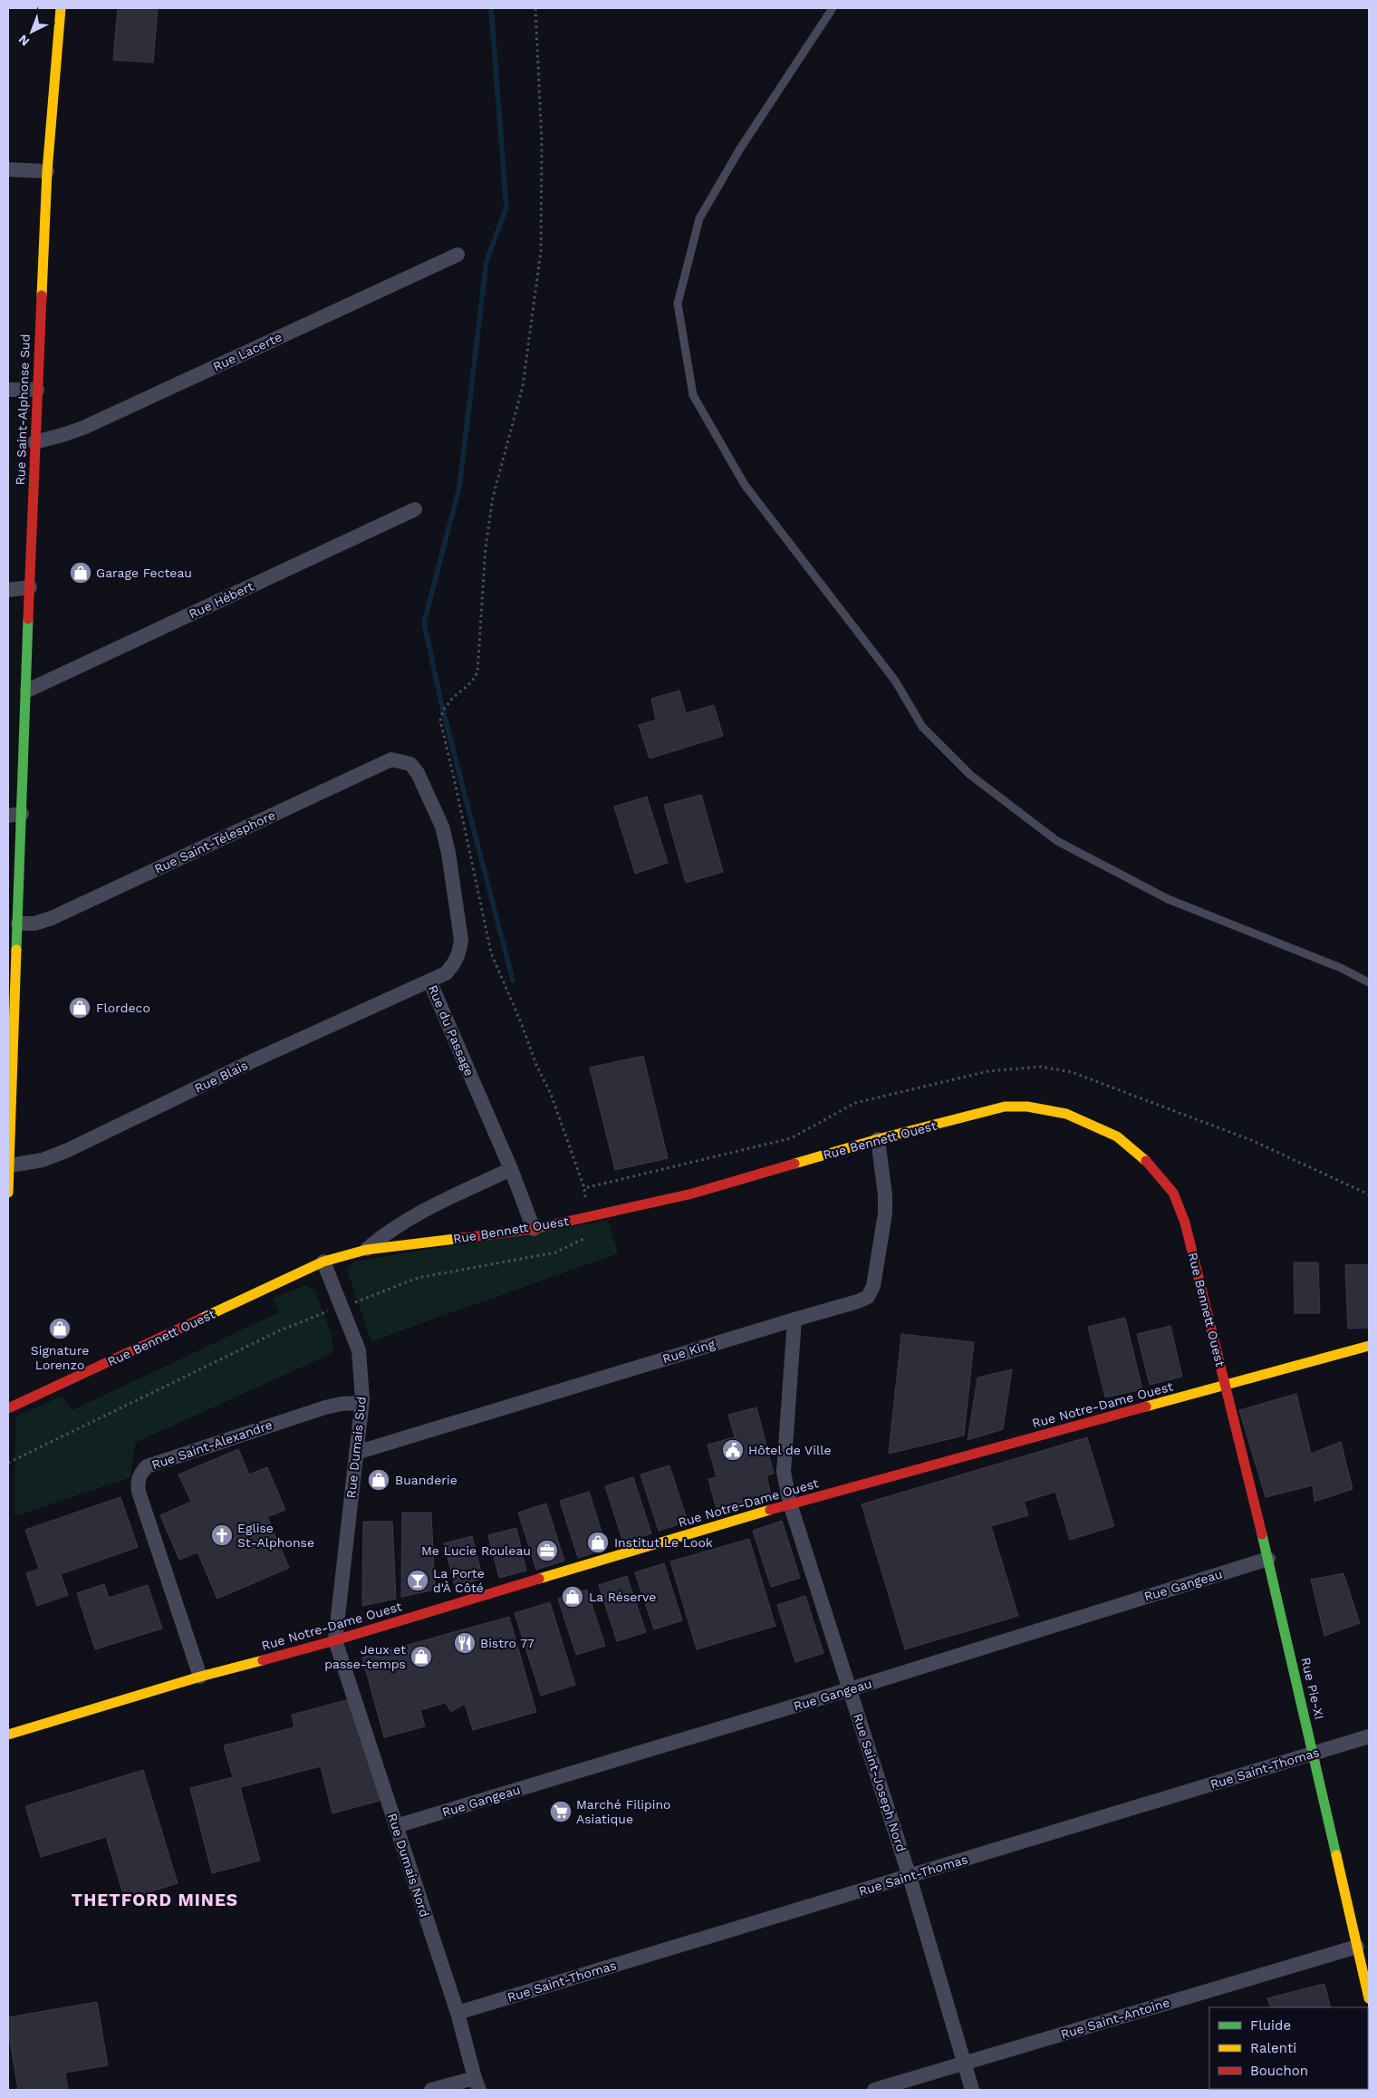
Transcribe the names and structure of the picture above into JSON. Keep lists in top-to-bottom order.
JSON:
{
  "streets": {
    "street": [
      "Rue Lacerte",
      "Rue Saint-Alphonse Sud",
      "Rue Hébert",
      "Rue Saint-Télesphore",
      "Rue du Passage",
      "Rue Blais",
      "Rue Bennett Ouest",
      "Rue King",
      "Rue Notre-Dame Ouest",
      "Rue Saint-Alexandre",
      "Rue Dumais Sud",
      "Rue Gangeau",
      "Rue Pie-XI",
      "Rue Saint-Thomas",
      "Rue Saint-Joseph Nord",
      "Rue Dumais Nord",
      "Rue Saint-Antoine"
    ]
  },
  "crossings": [
    ["Rue Lacerte", "Rue Saint-Alphonse Sud"],
    ["Rue Saint-Alphonse Sud", "Rue Hébert"],
    ["Rue Saint-Alphonse Sud", "Rue Saint-Télesphore"],
    ["Rue Saint-Alphonse Sud", "Rue Blais"],
    ["Rue Saint-Télesphore", "Rue du Passage"],
    ["Rue du Passage", "Rue Blais"],
    ["Rue du Passage", "Rue Bennett Ouest"],
    ["Rue Bennett Ouest", "Rue King"],
    ["Rue Bennett Ouest", "Rue Notre-Dame Ouest"],
    ["Rue Bennett Ouest", "Rue Dumais Sud"],
    ["Rue Bennett Ouest", "Rue Pie-XI"],
    ["Rue King", "Rue Dumais Sud"],
    ["Rue King", "Rue Saint-Joseph Nord"],
    ["Rue Notre-Dame Ouest", "Rue Saint-Alexandre"],
    ["Rue Notre-Dame Ouest", "Rue Dumais Sud"],
    ["Rue Notre-Dame Ouest", "Rue Pie-XI"],
    ["Rue Notre-Dame Ouest", "Rue Saint-Joseph Nord"],
    ["Rue Notre-Dame Ouest", "Rue Dumais Nord"],
    ["Rue Saint-Alexandre", "Rue Dumais Sud"],
    ["Rue Dumais Sud", "Rue Dumais Nord"],
    ["Rue Gangeau", "Rue Pie-XI"],
    ["Rue Gangeau", "Rue Saint-Joseph Nord"],
    ["Rue Gangeau", "Rue Dumais Nord"],
    ["Rue Pie-XI", "Rue Saint-Thomas"],
    ["Rue Pie-XI", "Rue Saint-Antoine"],
    ["Rue Saint-Thomas", "Rue Saint-Joseph Nord"],
    ["Rue Saint-Thomas", "Rue Dumais Nord"],
    ["Rue Saint-Joseph Nord", "Rue Saint-Antoine"]
  ],
  "districts": ["THETFORD MINES"],
  "places": {
    "shop": [
      "Garage Fecteau",
      "Flordeco",
      "Signature Lorenzo",
      "Buanderie",
      "Institut Le Look",
      "La Réserve",
      "Jeux et passe-temps"
    ],
    "public building": ["Hôtel de Ville"],
    "church": ["Eglise St-Alphonse"],
    "office": ["Me Lucie Rouleau"],
    "bar": ["La Porte d'À Côté"],
    "restaurant": ["Bistro 77"],
    "supermarket": ["Marché Filipino Asiatique"]
  },
  "legend": ["Fluide", "Ralenti", "Bouchon"],
  "north": "bottom left"
}
